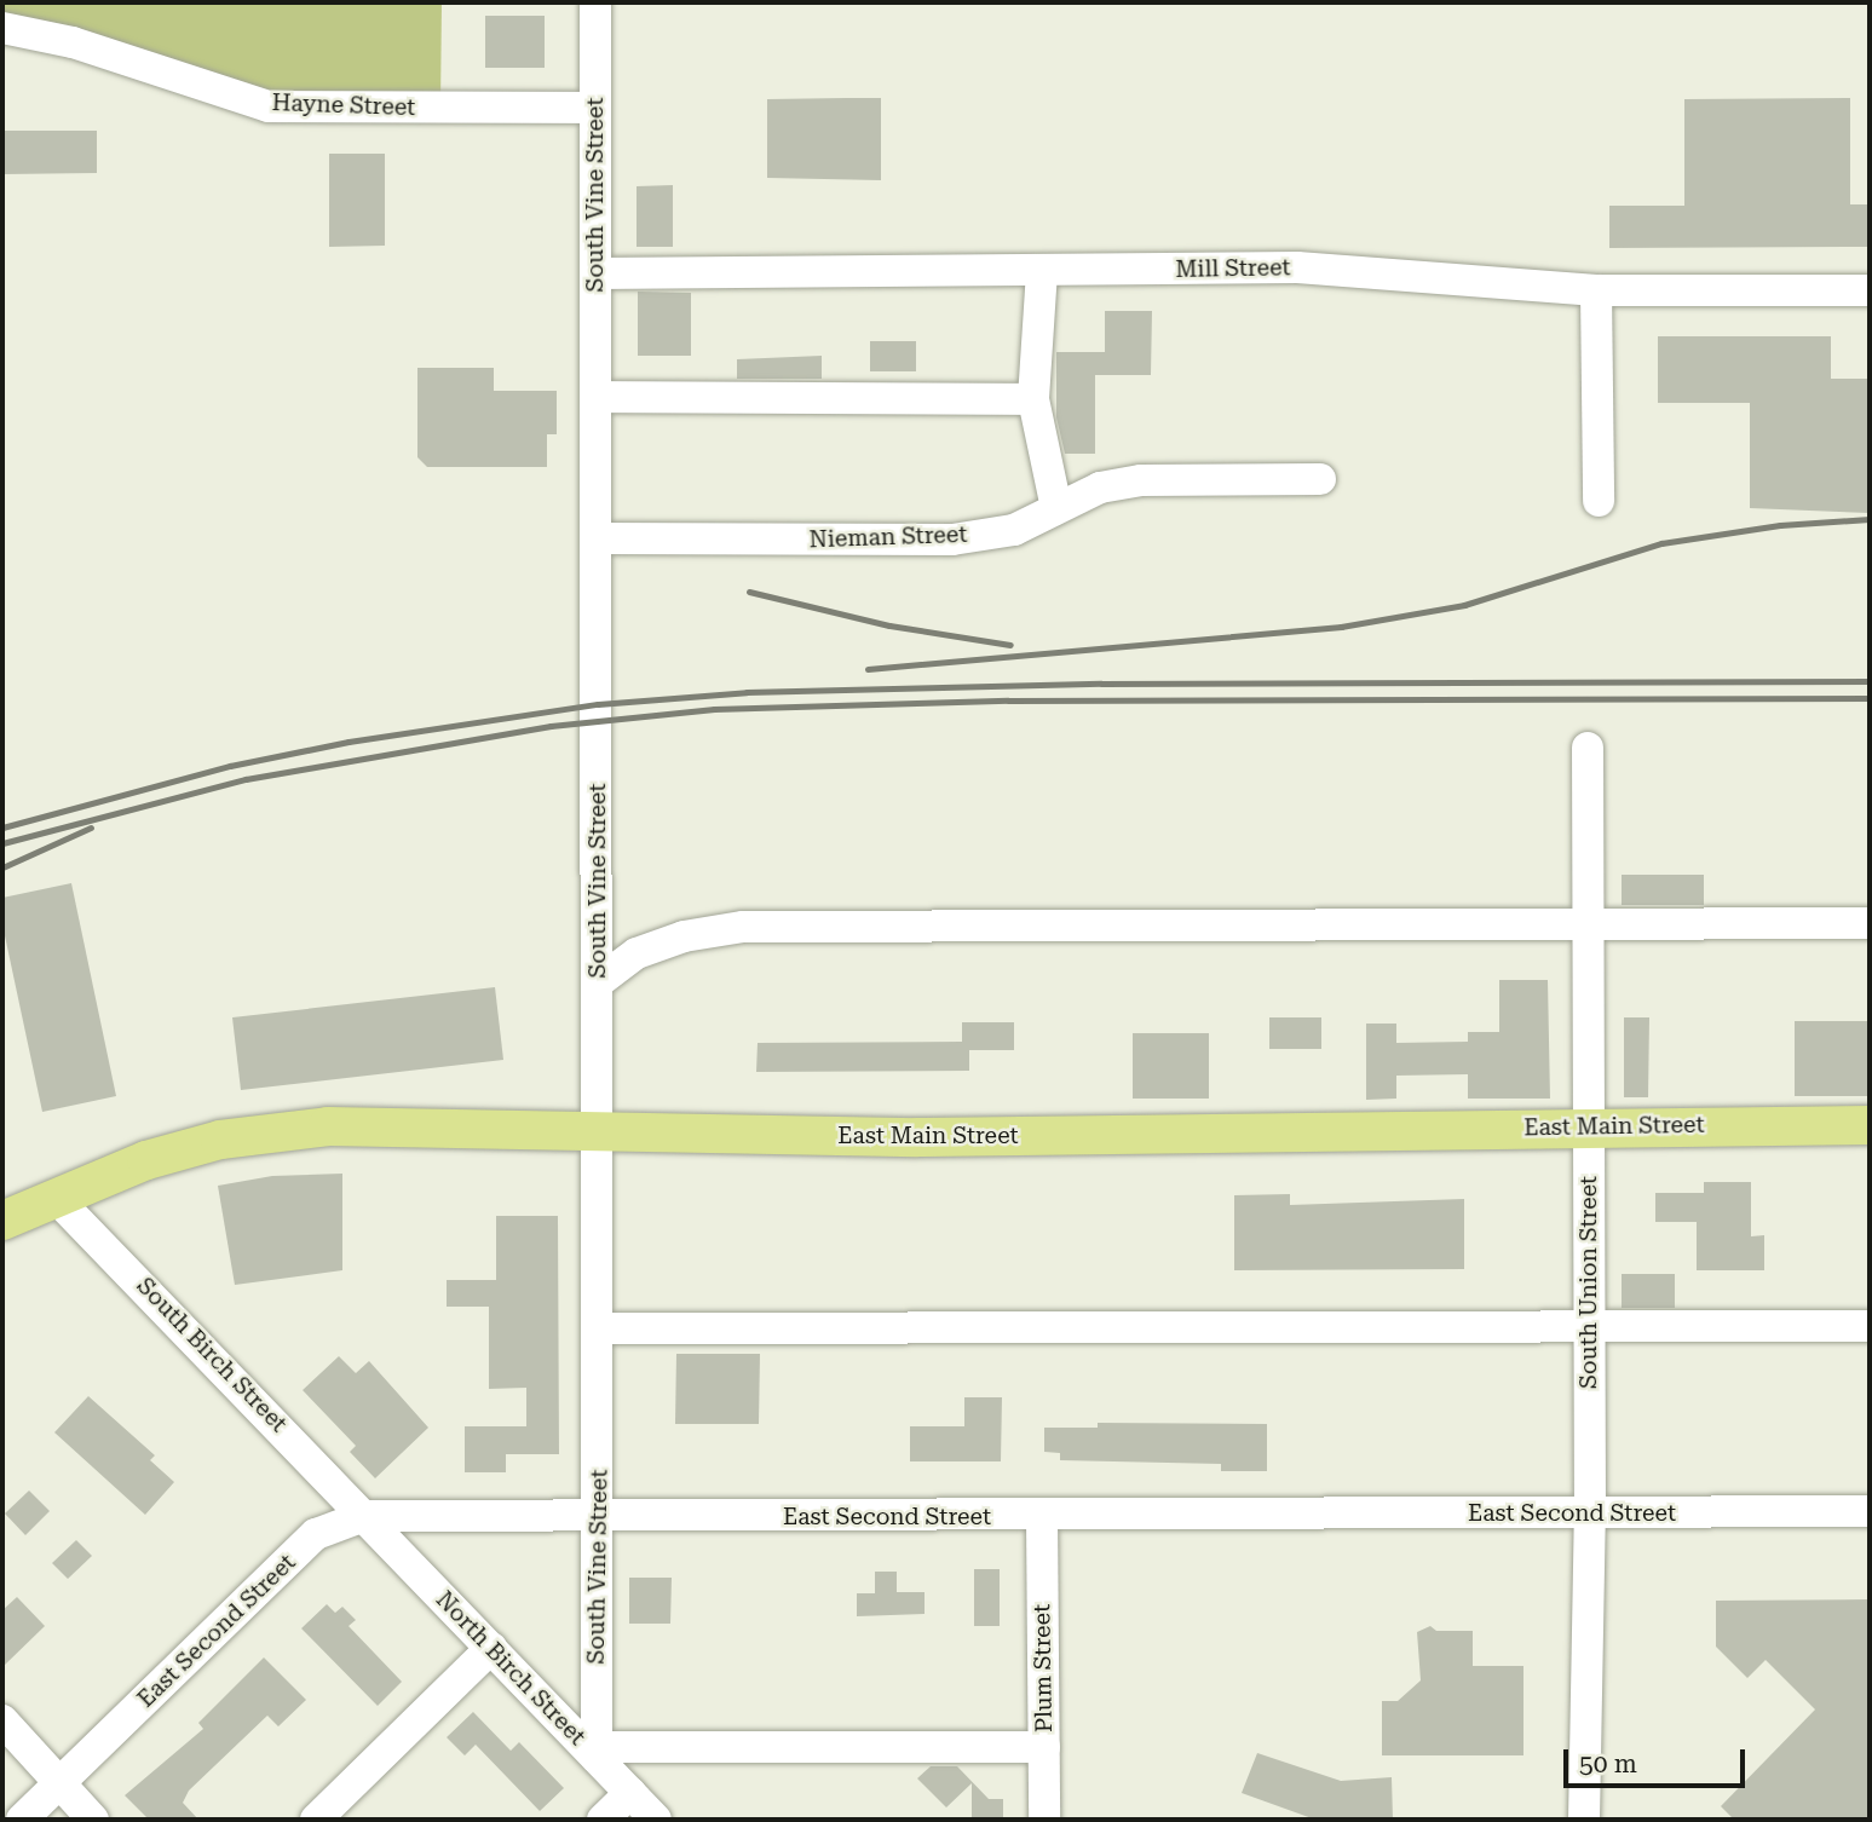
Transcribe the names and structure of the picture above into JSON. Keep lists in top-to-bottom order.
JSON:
{
  "streets": {
    "main road": ["East Main Street"],
    "street": [
      "Hayne Street",
      "South Vine Street",
      "Mill Street",
      "Nieman Street",
      "South Union Street",
      "South Birch Street",
      "East Second Street",
      "North Birch Street",
      "Plum Street"
    ]
  },
  "crossings": [
    ["Hayne Street", "South Vine Street"],
    ["South Vine Street", "Mill Street"],
    ["South Vine Street", "Nieman Street"],
    ["South Vine Street", "East Main Street"],
    ["South Vine Street", "East Second Street"],
    ["South Vine Street", "North Birch Street"],
    ["East Main Street", "South Union Street"],
    ["East Main Street", "South Birch Street"],
    ["South Union Street", "East Second Street"],
    ["South Birch Street", "East Second Street"],
    ["South Birch Street", "North Birch Street"],
    ["East Second Street", "North Birch Street"],
    ["East Second Street", "Plum Street"]
  ],
  "scale_bar": "50 m"
}
